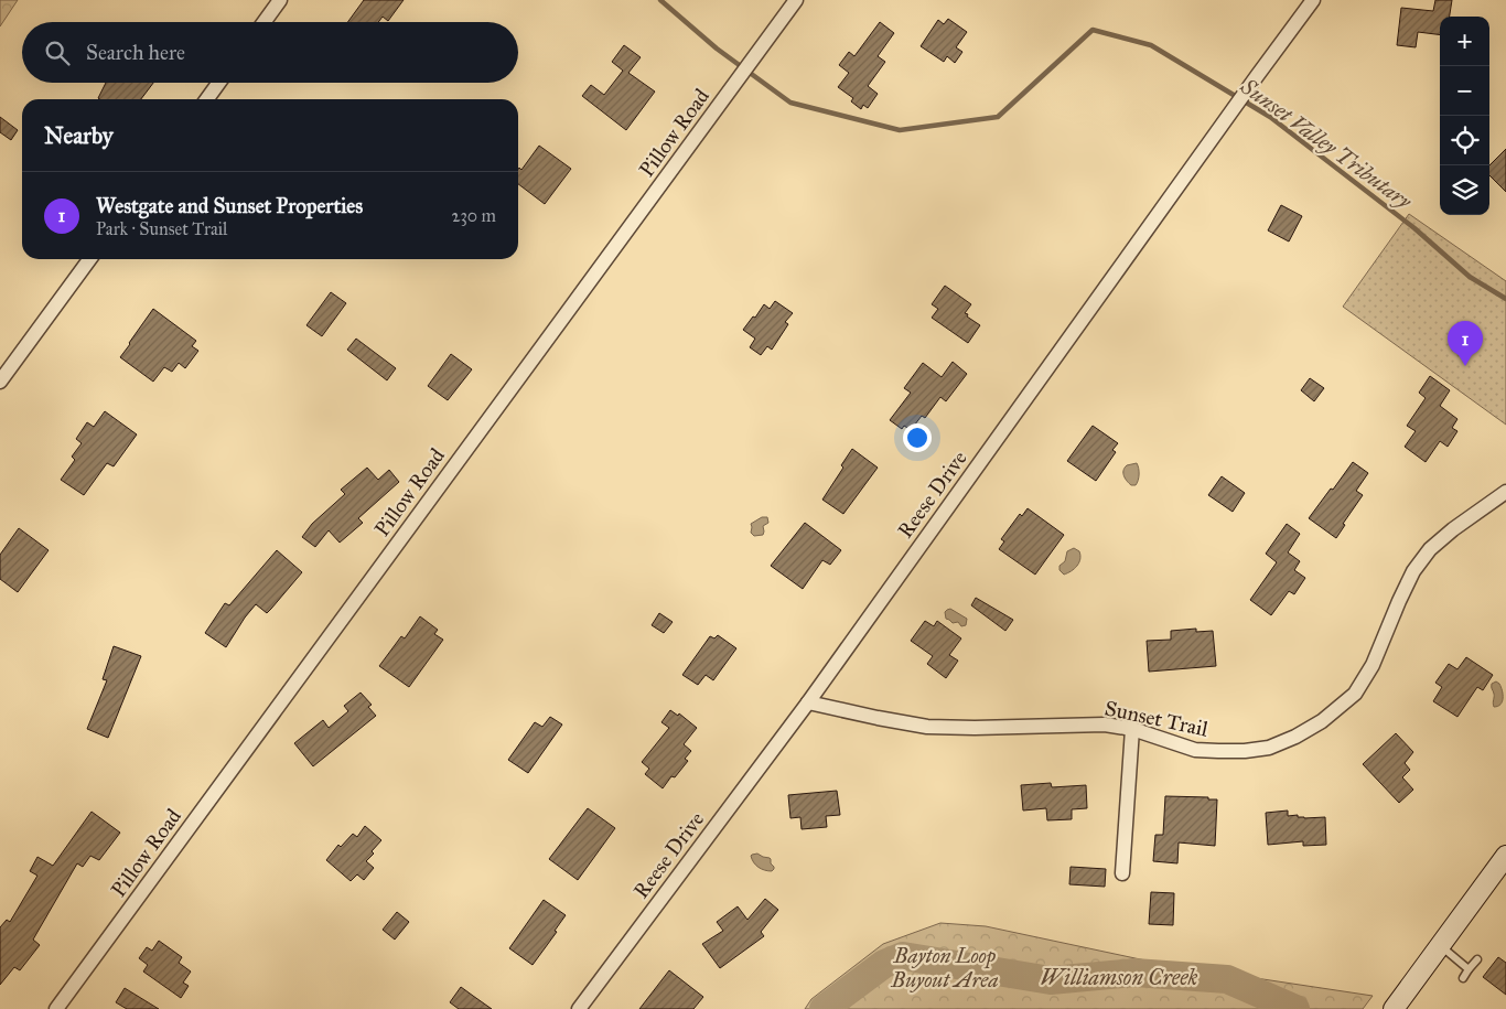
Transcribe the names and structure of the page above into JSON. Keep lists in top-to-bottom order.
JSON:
{
  "streets": {
    "street": ["Pillow Road", "Reese Drive", "Sunset Trail"]
  },
  "crossings": [
    ["Reese Drive", "Sunset Trail"]
  ],
  "water": ["Sunset Valley Tributary", "Williamson Creek"],
  "parks": ["Bayton Loop Buyout Area"],
  "page": {
    "map_buttons": ["+", "−"],
    "search": "Search here",
    "heading": "Nearby",
    "list": [
      {
        "mark": "1",
        "name": "Westgate and Sunset Properties",
        "note": "Park · Sunset Trail",
        "value": "230 m"
      }
    ],
    "pins": "1"
  }
}
